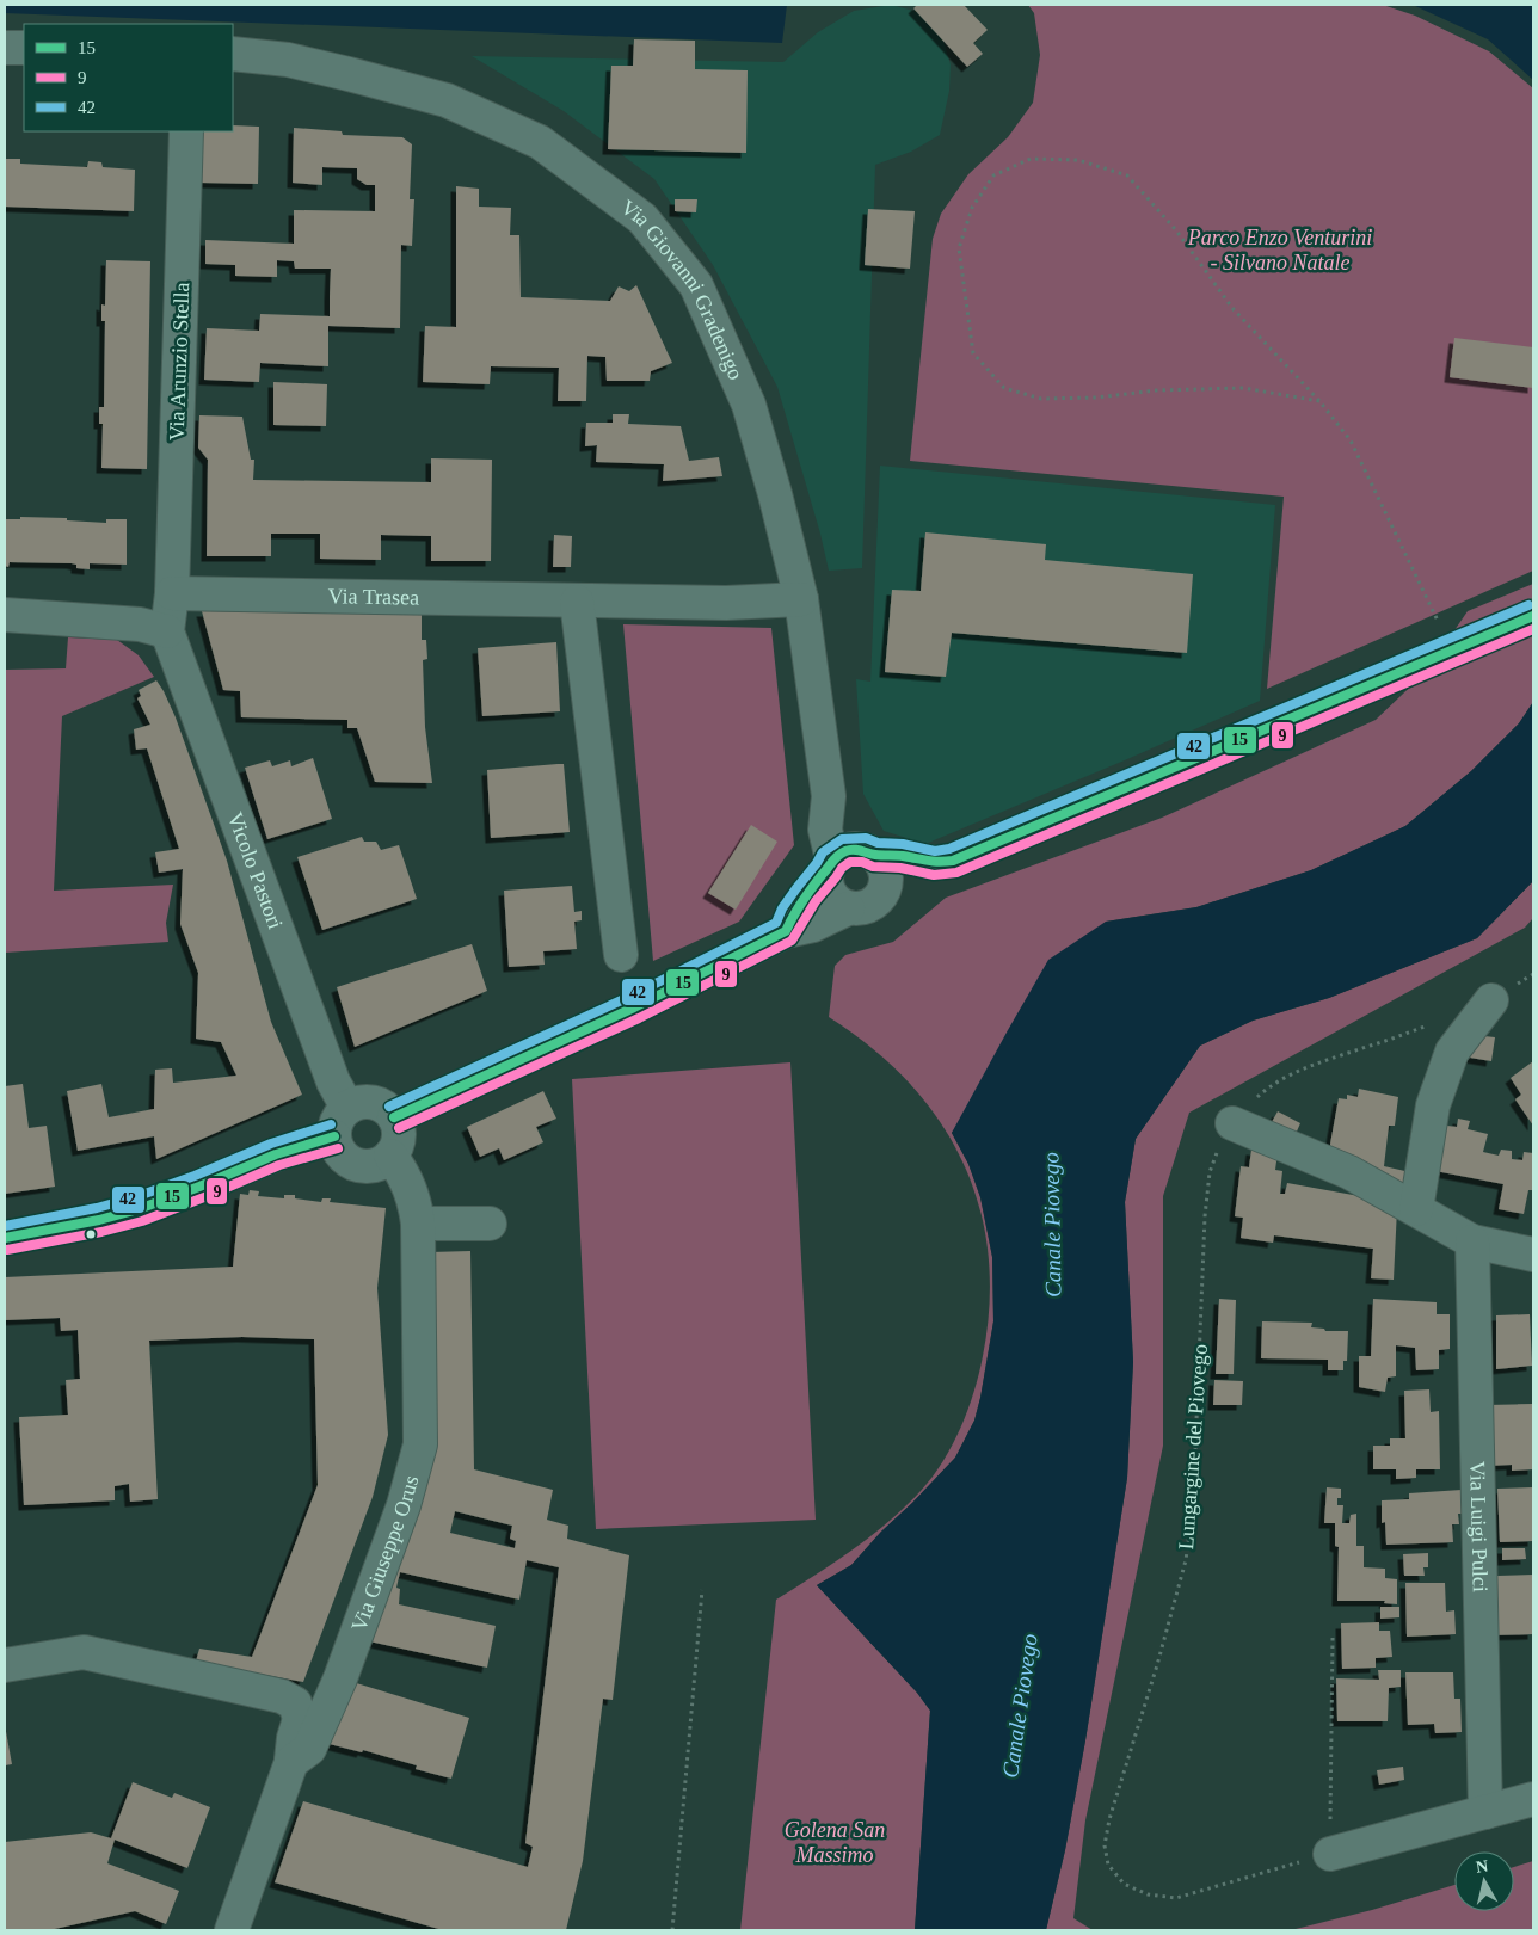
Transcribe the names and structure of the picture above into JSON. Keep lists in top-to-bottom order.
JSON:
{
  "streets": {
    "street": [
      "Via Giovanni Gradenigo",
      "Via Arunzio Stella",
      "Via Trasea",
      "Vicolo Pastori",
      "Via Luigi Pulci",
      "Via Giuseppe Orus"
    ],
    "path": ["Lungargine del Piovego"]
  },
  "crossings": [
    ["Via Giovanni Gradenigo", "Via Trasea"],
    ["Via Arunzio Stella", "Via Trasea"],
    ["Via Arunzio Stella", "Vicolo Pastori"],
    ["Via Trasea", "Vicolo Pastori"],
    ["Vicolo Pastori", "Via Giuseppe Orus"]
  ],
  "water": ["Canale Piovego"],
  "parks": ["Parco Enzo Venturini - Silvano Natale", "Golena San Massimo"],
  "lines": ["transit line 42", "transit line 15", "transit line 9"],
  "legend": ["15", "9", "42"],
  "north": "top"
}
